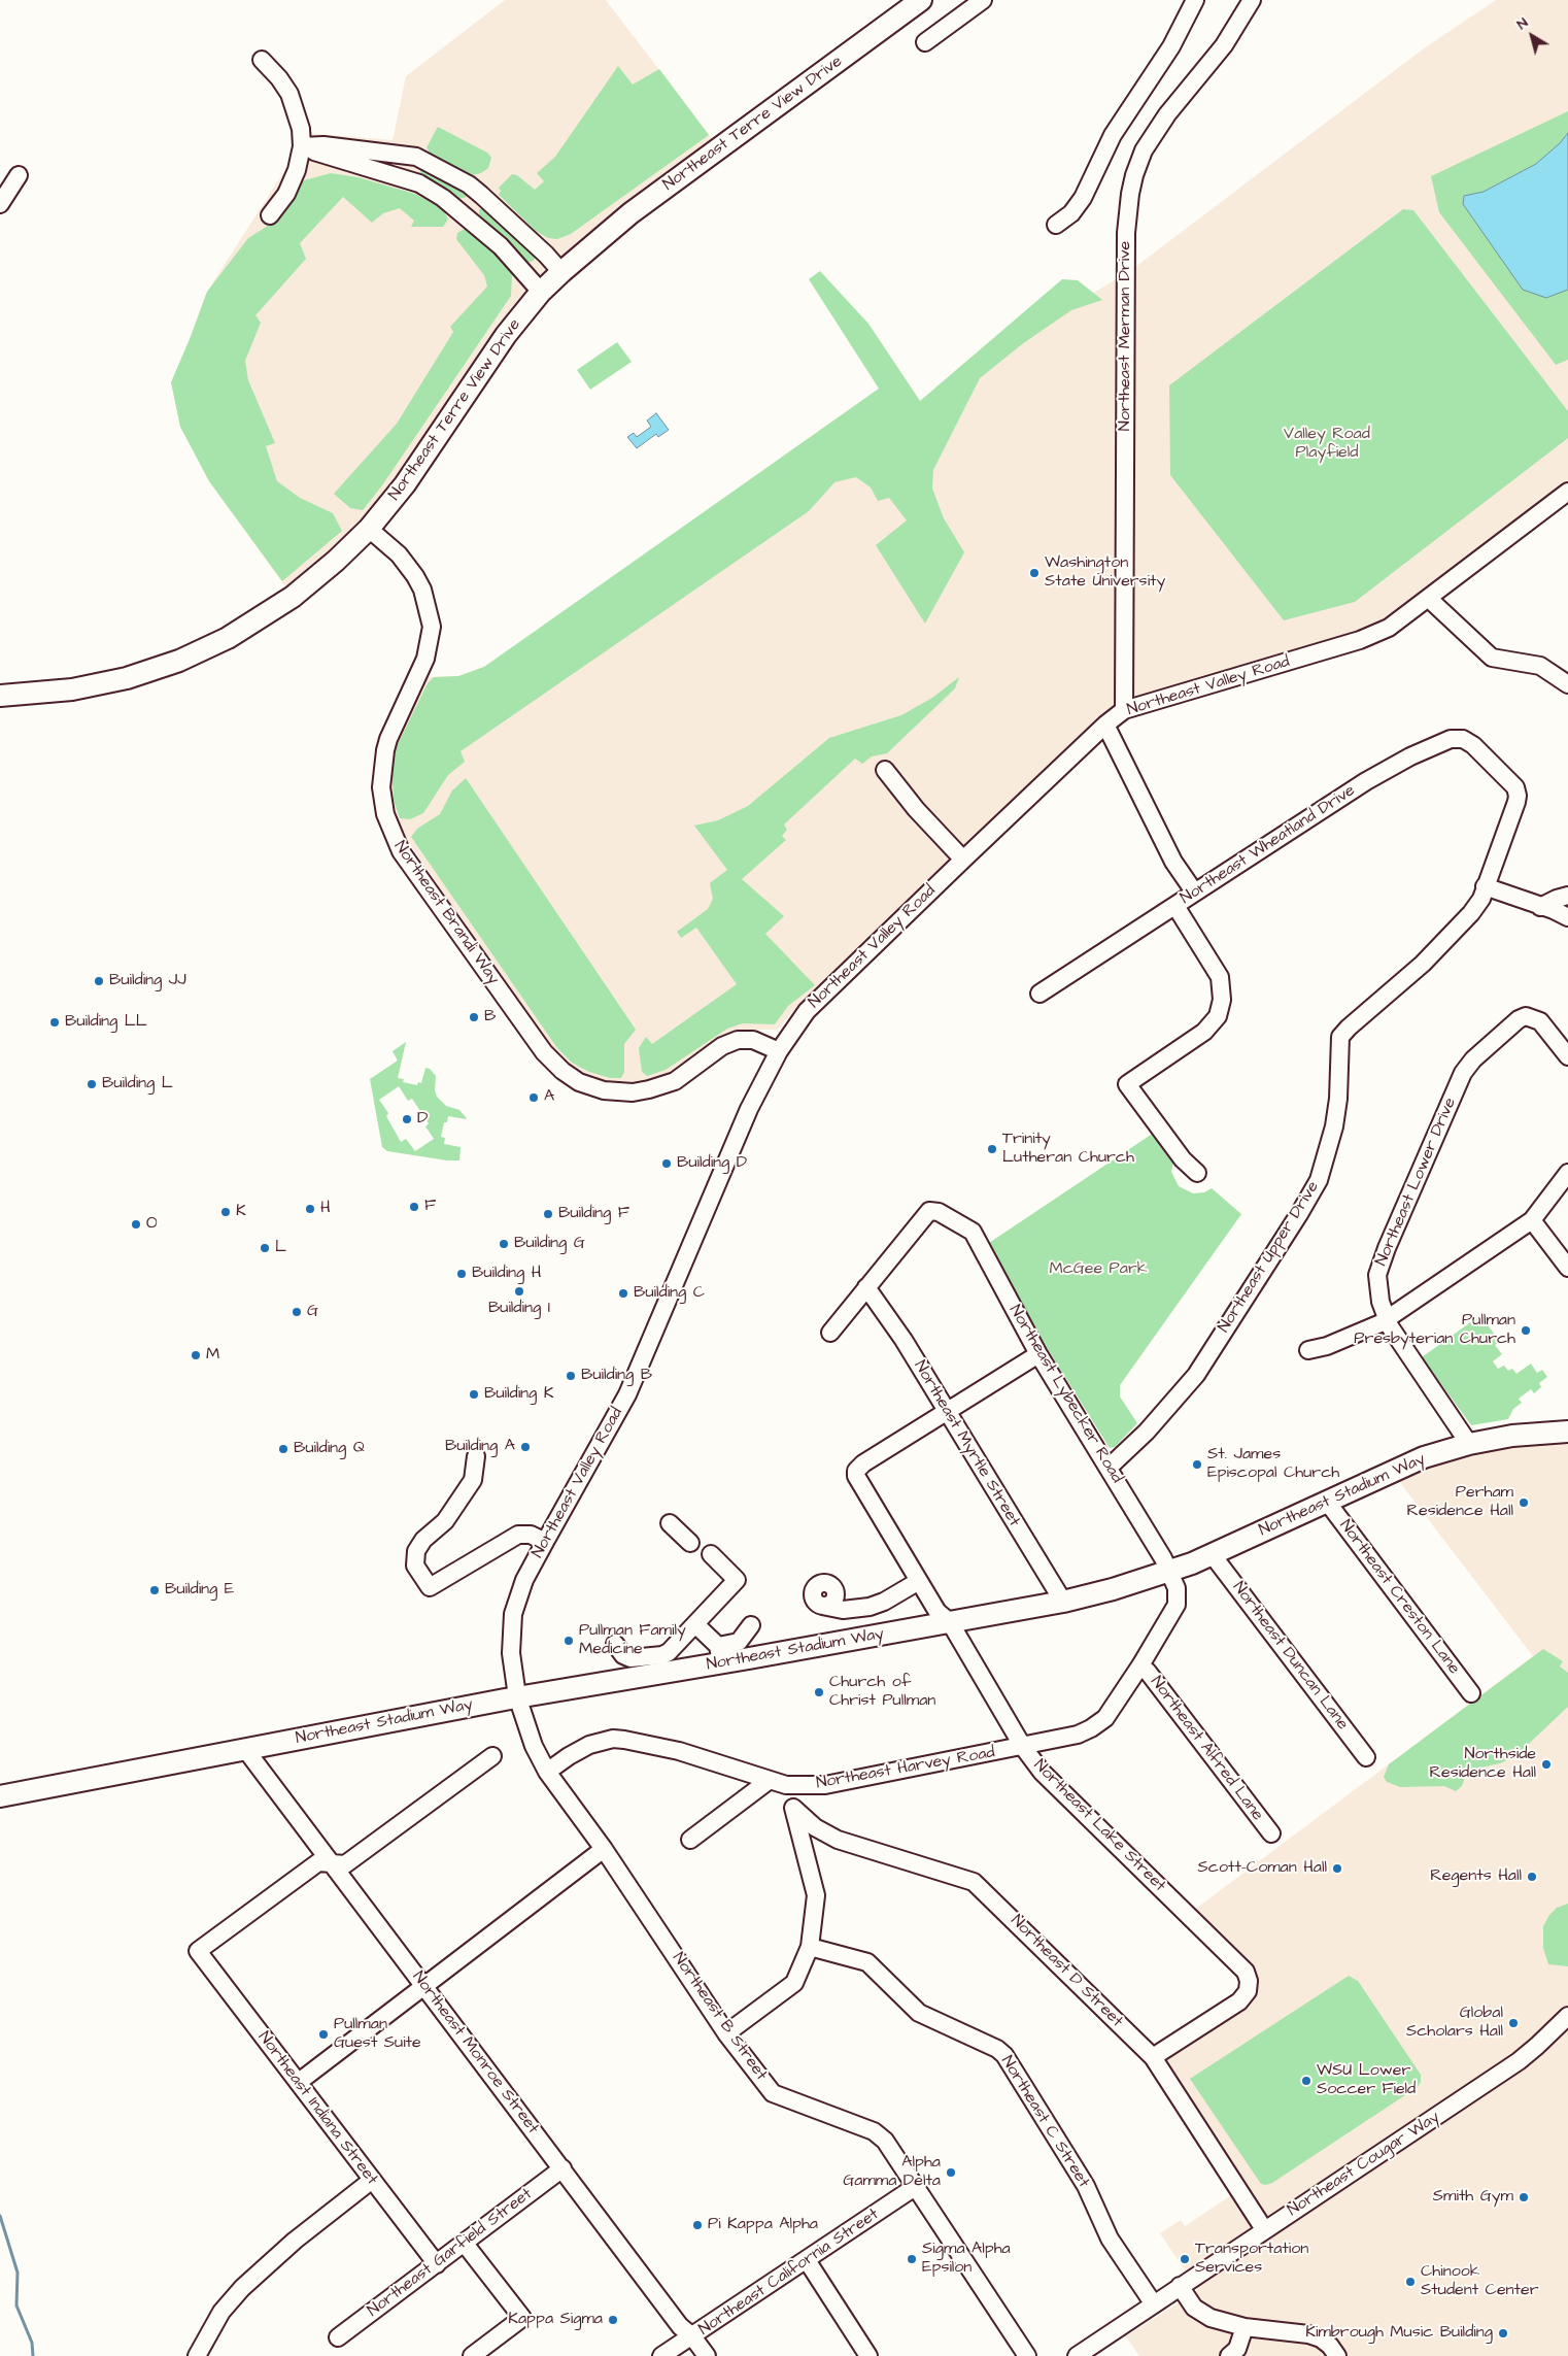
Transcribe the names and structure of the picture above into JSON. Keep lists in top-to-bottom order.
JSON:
{
  "streets": {
    "main road": ["Northeast Terre View Drive", "Northeast Stadium Way"],
    "street": [
      "Northeast Merman Drive",
      "Northeast Valley Road",
      "Northeast Wheatland Drive",
      "Northeast Brandi Way",
      "Northeast Lower Drive",
      "Northeast Upper Drive",
      "Northeast Lybecker Road",
      "Northeast Myrtle Street",
      "Northeast Creston Lane",
      "Northeast Duncan Lane",
      "Northeast Alfred Lane",
      "Northeast Harvey Road",
      "Northeast Lake Street",
      "Northeast D Street",
      "Northeast B Street",
      "Northeast Monroe Street",
      "Northeast Indiana Street",
      "Northeast C Street",
      "Northeast Cougar Way",
      "Northeast Garfield Street",
      "Northeast California Street"
    ]
  },
  "crossings": [
    ["Northeast Terre View Drive", "Northeast Brandi Way"],
    ["Northeast Merman Drive", "Northeast Valley Road"],
    ["Northeast Valley Road", "Northeast Brandi Way"],
    ["Northeast Valley Road", "Northeast Stadium Way"],
    ["Northeast Valley Road", "Northeast B Street"],
    ["Northeast Wheatland Drive", "Northeast Upper Drive"],
    ["Northeast Lower Drive", "Northeast Stadium Way"],
    ["Northeast Upper Drive", "Northeast Lybecker Road"],
    ["Northeast Lybecker Road", "Northeast Myrtle Street"],
    ["Northeast Lybecker Road", "Northeast Stadium Way"],
    ["Northeast Lybecker Road", "Northeast Harvey Road"],
    ["Northeast Myrtle Street", "Northeast Stadium Way"],
    ["Northeast Myrtle Street", "Northeast Lake Street"],
    ["Northeast Stadium Way", "Northeast Creston Lane"],
    ["Northeast Stadium Way", "Northeast Duncan Lane"],
    ["Northeast Stadium Way", "Northeast Harvey Road"],
    ["Northeast Stadium Way", "Northeast Lake Street"],
    ["Northeast Stadium Way", "Northeast B Street"],
    ["Northeast Stadium Way", "Northeast Monroe Street"],
    ["Northeast Alfred Lane", "Northeast Harvey Road"],
    ["Northeast Harvey Road", "Northeast Lake Street"],
    ["Northeast Harvey Road", "Northeast B Street"],
    ["Northeast Lake Street", "Northeast D Street"],
    ["Northeast D Street", "Northeast Cougar Way"],
    ["Northeast B Street", "Northeast California Street"],
    ["Northeast Monroe Street", "Northeast Indiana Street"],
    ["Northeast Monroe Street", "Northeast Garfield Street"],
    ["Northeast Monroe Street", "Northeast California Street"],
    ["Northeast Indiana Street", "Northeast Garfield Street"],
    ["Northeast C Street", "Northeast Cougar Way"]
  ],
  "parks": ["Valley Road Playfield", "McGee Park"],
  "places": [
    "Washington State University",
    "Building JJ",
    "B",
    "Building LL",
    "Building L",
    "A",
    "D",
    "Trinity Lutheran Church",
    "Building D",
    "F",
    "H",
    "K",
    "Building F",
    "O",
    "Building G",
    "L",
    "Building H",
    "Building I",
    "Building C",
    "G",
    "Pullman Presbyterian Church",
    "M",
    "Building B",
    "Building K",
    "Building A",
    "Building Q",
    "St. James Episcopal Church",
    "Perham Residence Hall",
    "Building E",
    "Pullman Family Medicine",
    "Church of Christ Pullman",
    "Northside Residence Hall",
    "Scott-Coman Hall",
    "Regents Hall",
    "Global Scholars Hall",
    "Pullman Guest Suite",
    "WSU Lower Soccer Field",
    "Alpha Gamma Delta",
    "Smith Gym",
    "Pi Kappa Alpha",
    "Sigma Alpha Epsilon",
    "Transportation Services",
    "Chinook Student Center",
    "Kappa Sigma",
    "Kimbrough Music Building"
  ],
  "north": "top left"
}
